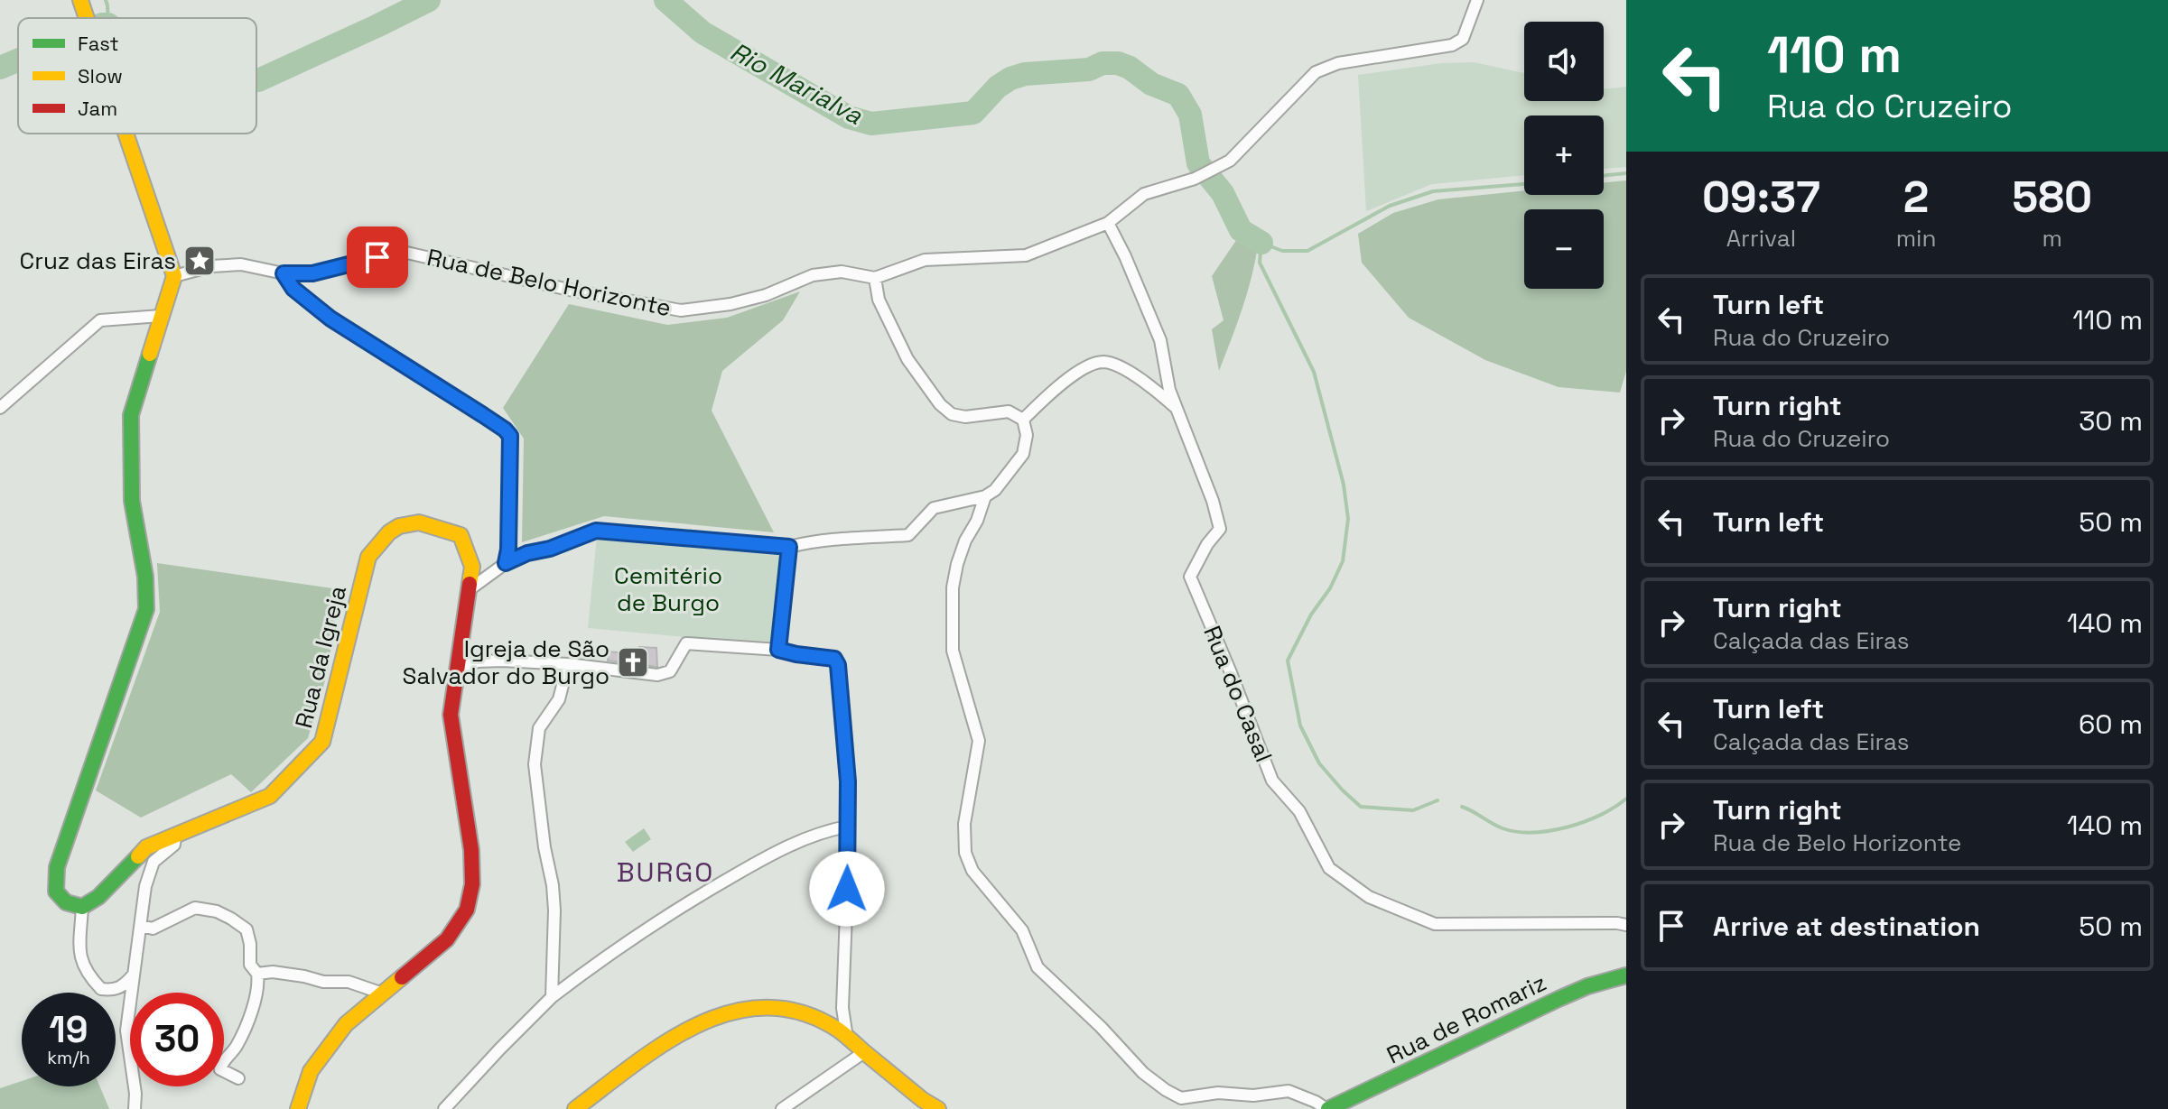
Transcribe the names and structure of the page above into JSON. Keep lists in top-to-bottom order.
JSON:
{
  "streets": {
    "street": [
      "Rua de Belo Horizonte",
      "Rua da Igreja",
      "Rua do Casal",
      "Rua de Romariz"
    ]
  },
  "crossings": [
    ["Rua de Belo Horizonte", "Rua do Casal"]
  ],
  "districts": ["BURGO"],
  "water": ["Rio Marialva"],
  "parks": ["Cemitério de Burgo"],
  "places": {
    "place": ["Cruz das Eiras"],
    "church": ["Igreja de São Salvador do Burgo"]
  },
  "legend": ["Fast", "Slow", "Jam"],
  "page": {
    "turn": ["110 m", "Rua do Cruzeiro"],
    "map_buttons": ["+", "−"],
    "eta": [
      "09:37",
      "Arrival",
      "2",
      "min",
      "580",
      "m"
    ],
    "list": [
      {
        "name": "Turn left",
        "note": "Rua do Cruzeiro",
        "value": "110 m"
      },
      {
        "name": "Turn right",
        "note": "Rua do Cruzeiro",
        "value": "30 m"
      },
      {
        "name": "Turn left",
        "value": "50 m"
      },
      {
        "name": "Turn right",
        "note": "Calçada das Eiras",
        "value": "140 m"
      },
      {
        "name": "Turn left",
        "note": "Calçada das Eiras",
        "value": "60 m"
      },
      {
        "name": "Turn right",
        "note": "Rua de Belo Horizonte",
        "value": "140 m"
      },
      {
        "name": "Arrive at destination",
        "value": "50 m"
      }
    ],
    "speed": "19 km/h",
    "limit": "30"
  }
}
